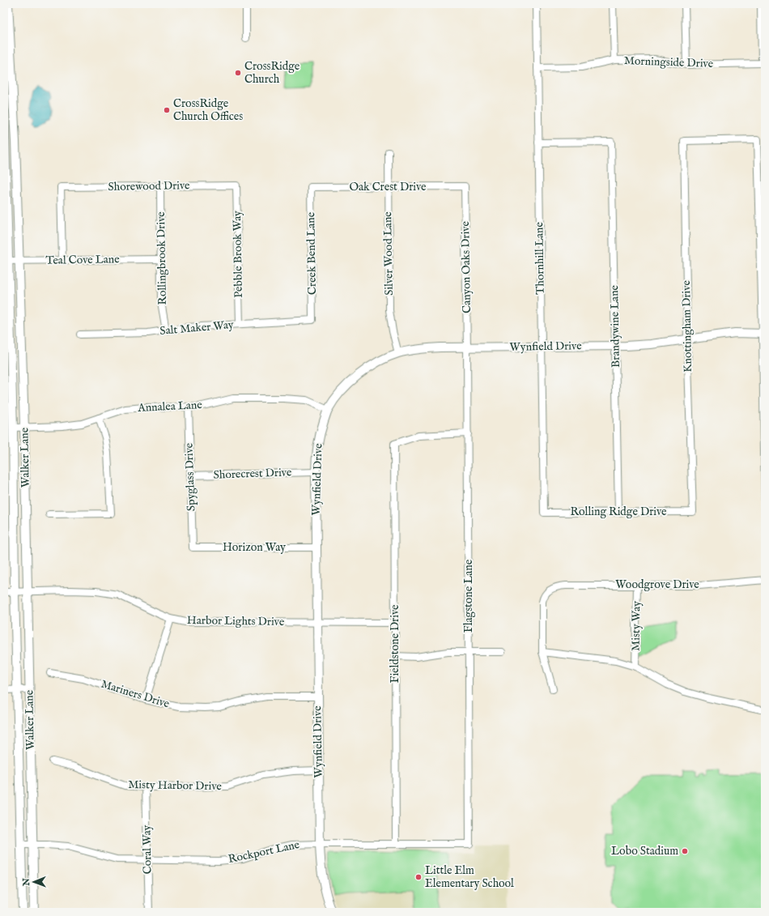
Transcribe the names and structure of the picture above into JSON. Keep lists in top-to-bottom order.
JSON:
{
  "streets": {
    "street": [
      "Morningside Drive",
      "Shorewood Drive",
      "Oak Crest Drive",
      "Creek Bend Lane",
      "Silver Wood Lane",
      "Pebble Brook Way",
      "Rollingbrook Drive",
      "Thornhill Lane",
      "Teal Cove Lane",
      "Canyon Oaks Drive",
      "Brandywine Lane",
      "Knottingham Drive",
      "Salt Maker Way",
      "Wynfield Drive",
      "Annalea Lane",
      "Walker Lane",
      "Shorecrest Drive",
      "Spyglass Drive",
      "Rolling Ridge Drive",
      "Horizon Way",
      "Woodgrove Drive",
      "Flagstone Lane",
      "Harbor Lights Drive",
      "Misty Way",
      "Fieldstone Drive",
      "Mariners Drive",
      "Misty Harbor Drive",
      "Coral Way",
      "Rockport Lane"
    ]
  },
  "crossings": [
    ["Morningside Drive", "Thornhill Lane"],
    ["Shorewood Drive", "Pebble Brook Way"],
    ["Shorewood Drive", "Rollingbrook Drive"],
    ["Shorewood Drive", "Teal Cove Lane"],
    ["Oak Crest Drive", "Creek Bend Lane"],
    ["Oak Crest Drive", "Silver Wood Lane"],
    ["Oak Crest Drive", "Canyon Oaks Drive"],
    ["Creek Bend Lane", "Salt Maker Way"],
    ["Silver Wood Lane", "Wynfield Drive"],
    ["Pebble Brook Way", "Salt Maker Way"],
    ["Rollingbrook Drive", "Teal Cove Lane"],
    ["Rollingbrook Drive", "Salt Maker Way"],
    ["Thornhill Lane", "Brandywine Lane"],
    ["Thornhill Lane", "Wynfield Drive"],
    ["Thornhill Lane", "Rolling Ridge Drive"],
    ["Teal Cove Lane", "Walker Lane"],
    ["Canyon Oaks Drive", "Wynfield Drive"],
    ["Canyon Oaks Drive", "Flagstone Lane"],
    ["Brandywine Lane", "Wynfield Drive"],
    ["Brandywine Lane", "Rolling Ridge Drive"],
    ["Knottingham Drive", "Wynfield Drive"],
    ["Knottingham Drive", "Rolling Ridge Drive"],
    ["Wynfield Drive", "Annalea Lane"],
    ["Wynfield Drive", "Shorecrest Drive"],
    ["Wynfield Drive", "Horizon Way"],
    ["Wynfield Drive", "Flagstone Lane"],
    ["Wynfield Drive", "Harbor Lights Drive"],
    ["Wynfield Drive", "Mariners Drive"],
    ["Wynfield Drive", "Misty Harbor Drive"],
    ["Wynfield Drive", "Rockport Lane"],
    ["Annalea Lane", "Walker Lane"],
    ["Annalea Lane", "Spyglass Drive"],
    ["Walker Lane", "Harbor Lights Drive"],
    ["Walker Lane", "Rockport Lane"],
    ["Shorecrest Drive", "Spyglass Drive"],
    ["Spyglass Drive", "Horizon Way"],
    ["Woodgrove Drive", "Misty Way"],
    ["Flagstone Lane", "Fieldstone Drive"],
    ["Flagstone Lane", "Rockport Lane"],
    ["Harbor Lights Drive", "Fieldstone Drive"],
    ["Fieldstone Drive", "Rockport Lane"],
    ["Misty Harbor Drive", "Coral Way"],
    ["Coral Way", "Rockport Lane"]
  ],
  "places": [
    "CrossRidge Church",
    "CrossRidge Church Offices",
    "Lobo Stadium",
    "Little Elm Elementary School"
  ],
  "north": "left"
}
